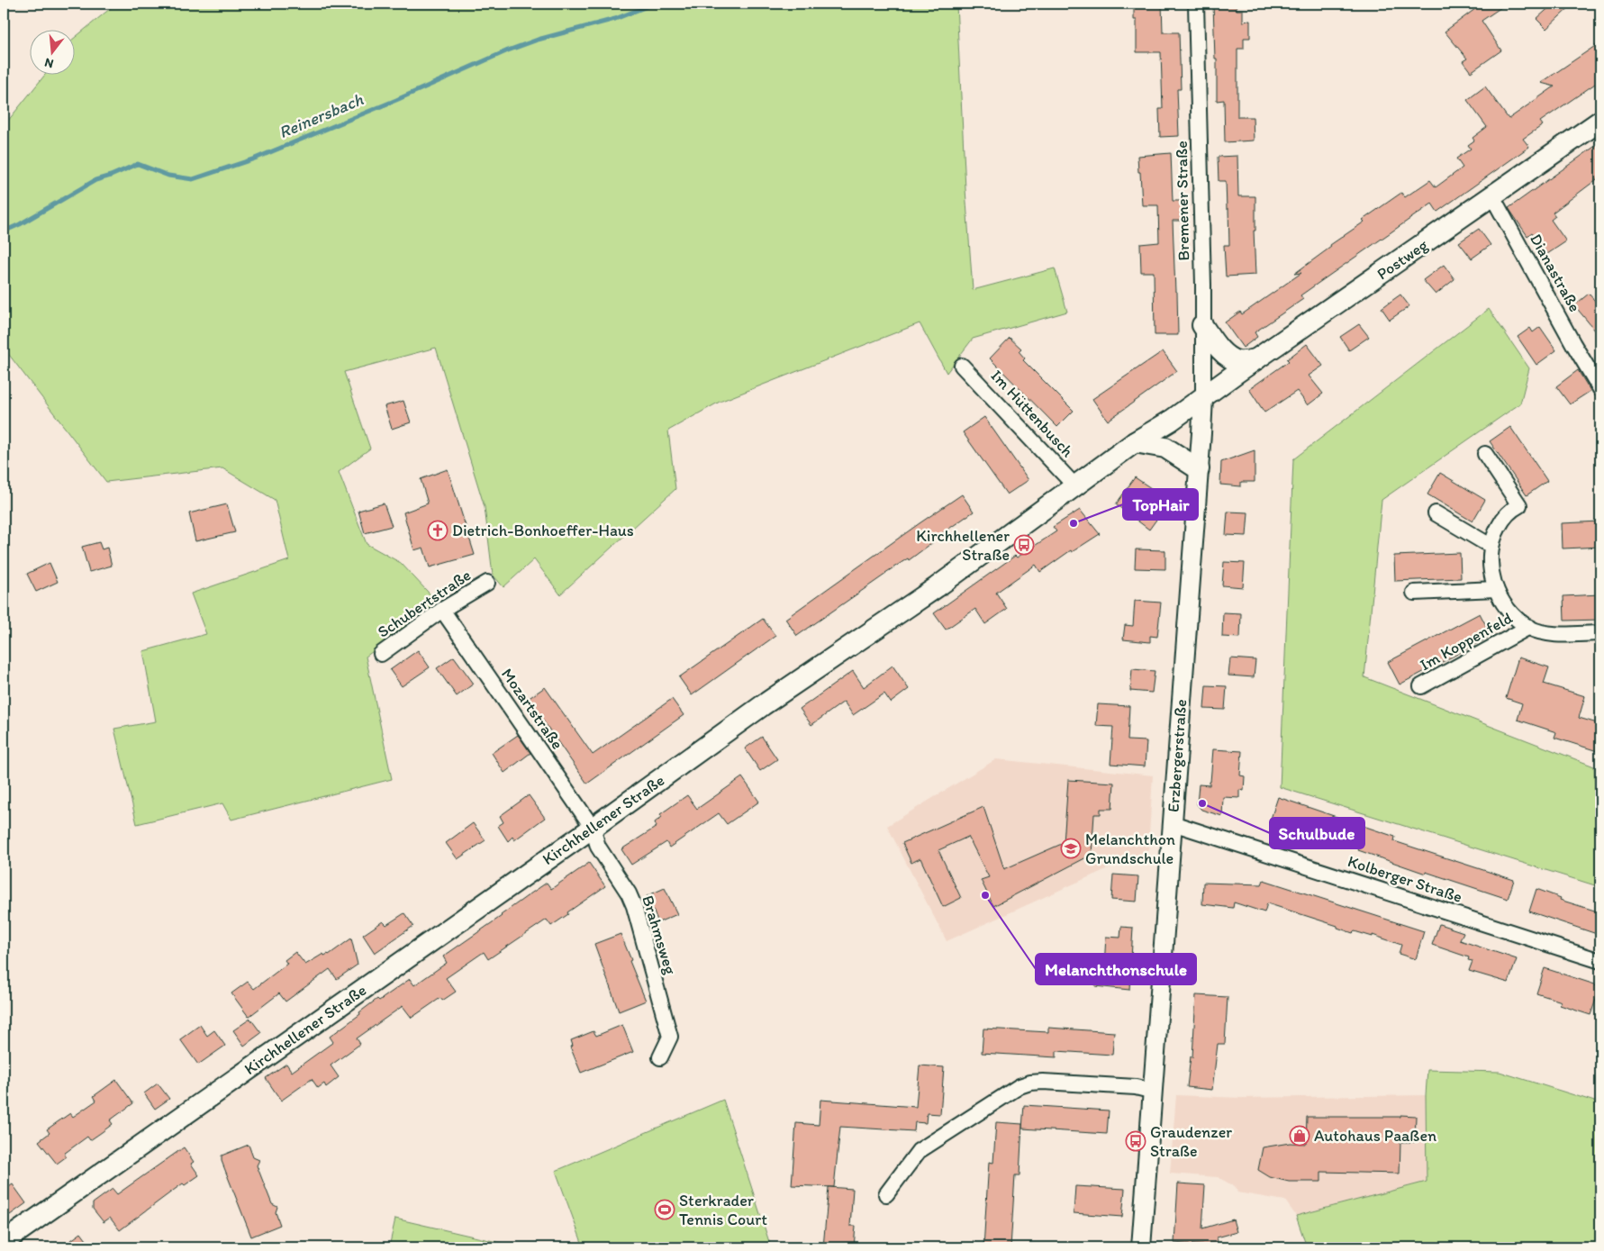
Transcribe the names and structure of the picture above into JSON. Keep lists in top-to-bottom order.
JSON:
{
  "streets": {
    "main road": ["Postweg", "Kirchhellener Straße"],
    "street": [
      "Bremener Straße",
      "Dianastraße",
      "Im Hüttenbusch",
      "Schubertstraße",
      "Im Koppenfeld",
      "Mozartstraße",
      "Erzbergerstraße",
      "Kolberger Straße",
      "Brahmsweg"
    ]
  },
  "crossings": [
    ["Bremener Straße", "Postweg"],
    ["Bremener Straße", "Erzbergerstraße"],
    ["Bremener Straße", "Kirchhellener Straße"],
    ["Postweg", "Dianastraße"],
    ["Postweg", "Erzbergerstraße"],
    ["Postweg", "Kirchhellener Straße"],
    ["Im Hüttenbusch", "Kirchhellener Straße"],
    ["Schubertstraße", "Mozartstraße"],
    ["Mozartstraße", "Kirchhellener Straße"],
    ["Mozartstraße", "Brahmsweg"],
    ["Erzbergerstraße", "Kirchhellener Straße"],
    ["Erzbergerstraße", "Kolberger Straße"],
    ["Kirchhellener Straße", "Brahmsweg"]
  ],
  "water": ["Reinersbach"],
  "places": {
    "other": ["TopHair", "Schulbude", "Melanchthonschule"],
    "church": ["Dietrich-Bonhoeffer-Haus"],
    "bus stop": ["Kirchhellener Straße", "Graudenzer Straße"],
    "school or university": ["Melanchthon Grundschule"],
    "shop": ["Autohaus Paaßen"],
    "sports": ["Sterkrader Tennis Court"]
  },
  "north": "bottom"
}
